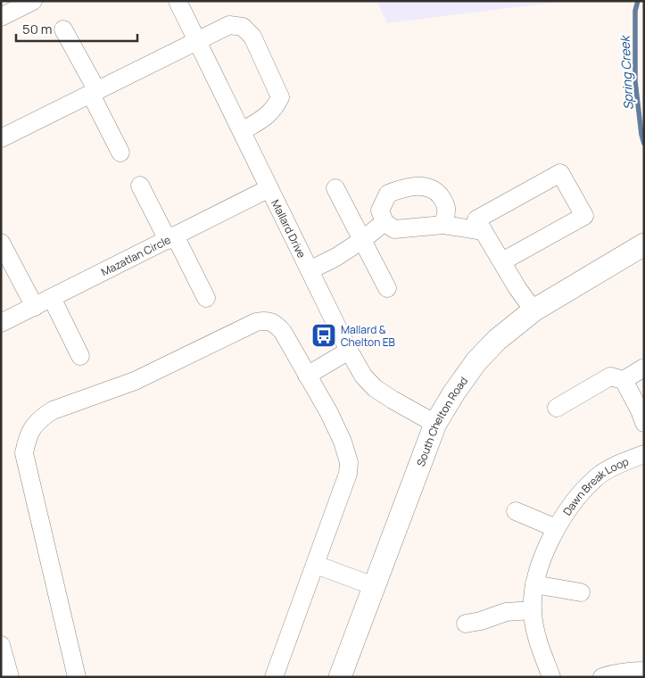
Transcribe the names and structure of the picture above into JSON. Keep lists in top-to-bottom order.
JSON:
{
  "streets": {
    "main road": ["South Chelton Road"],
    "street": ["Mallard Drive", "Mazatlan Circle", "Dawn Break Loop"]
  },
  "crossings": [
    ["Mallard Drive", "Mazatlan Circle"],
    ["Mallard Drive", "South Chelton Road"]
  ],
  "water": ["Spring Creek"],
  "places": {
    "bus stop": ["Mallard & Chelton EB"]
  },
  "scale_bar": "50 m"
}
